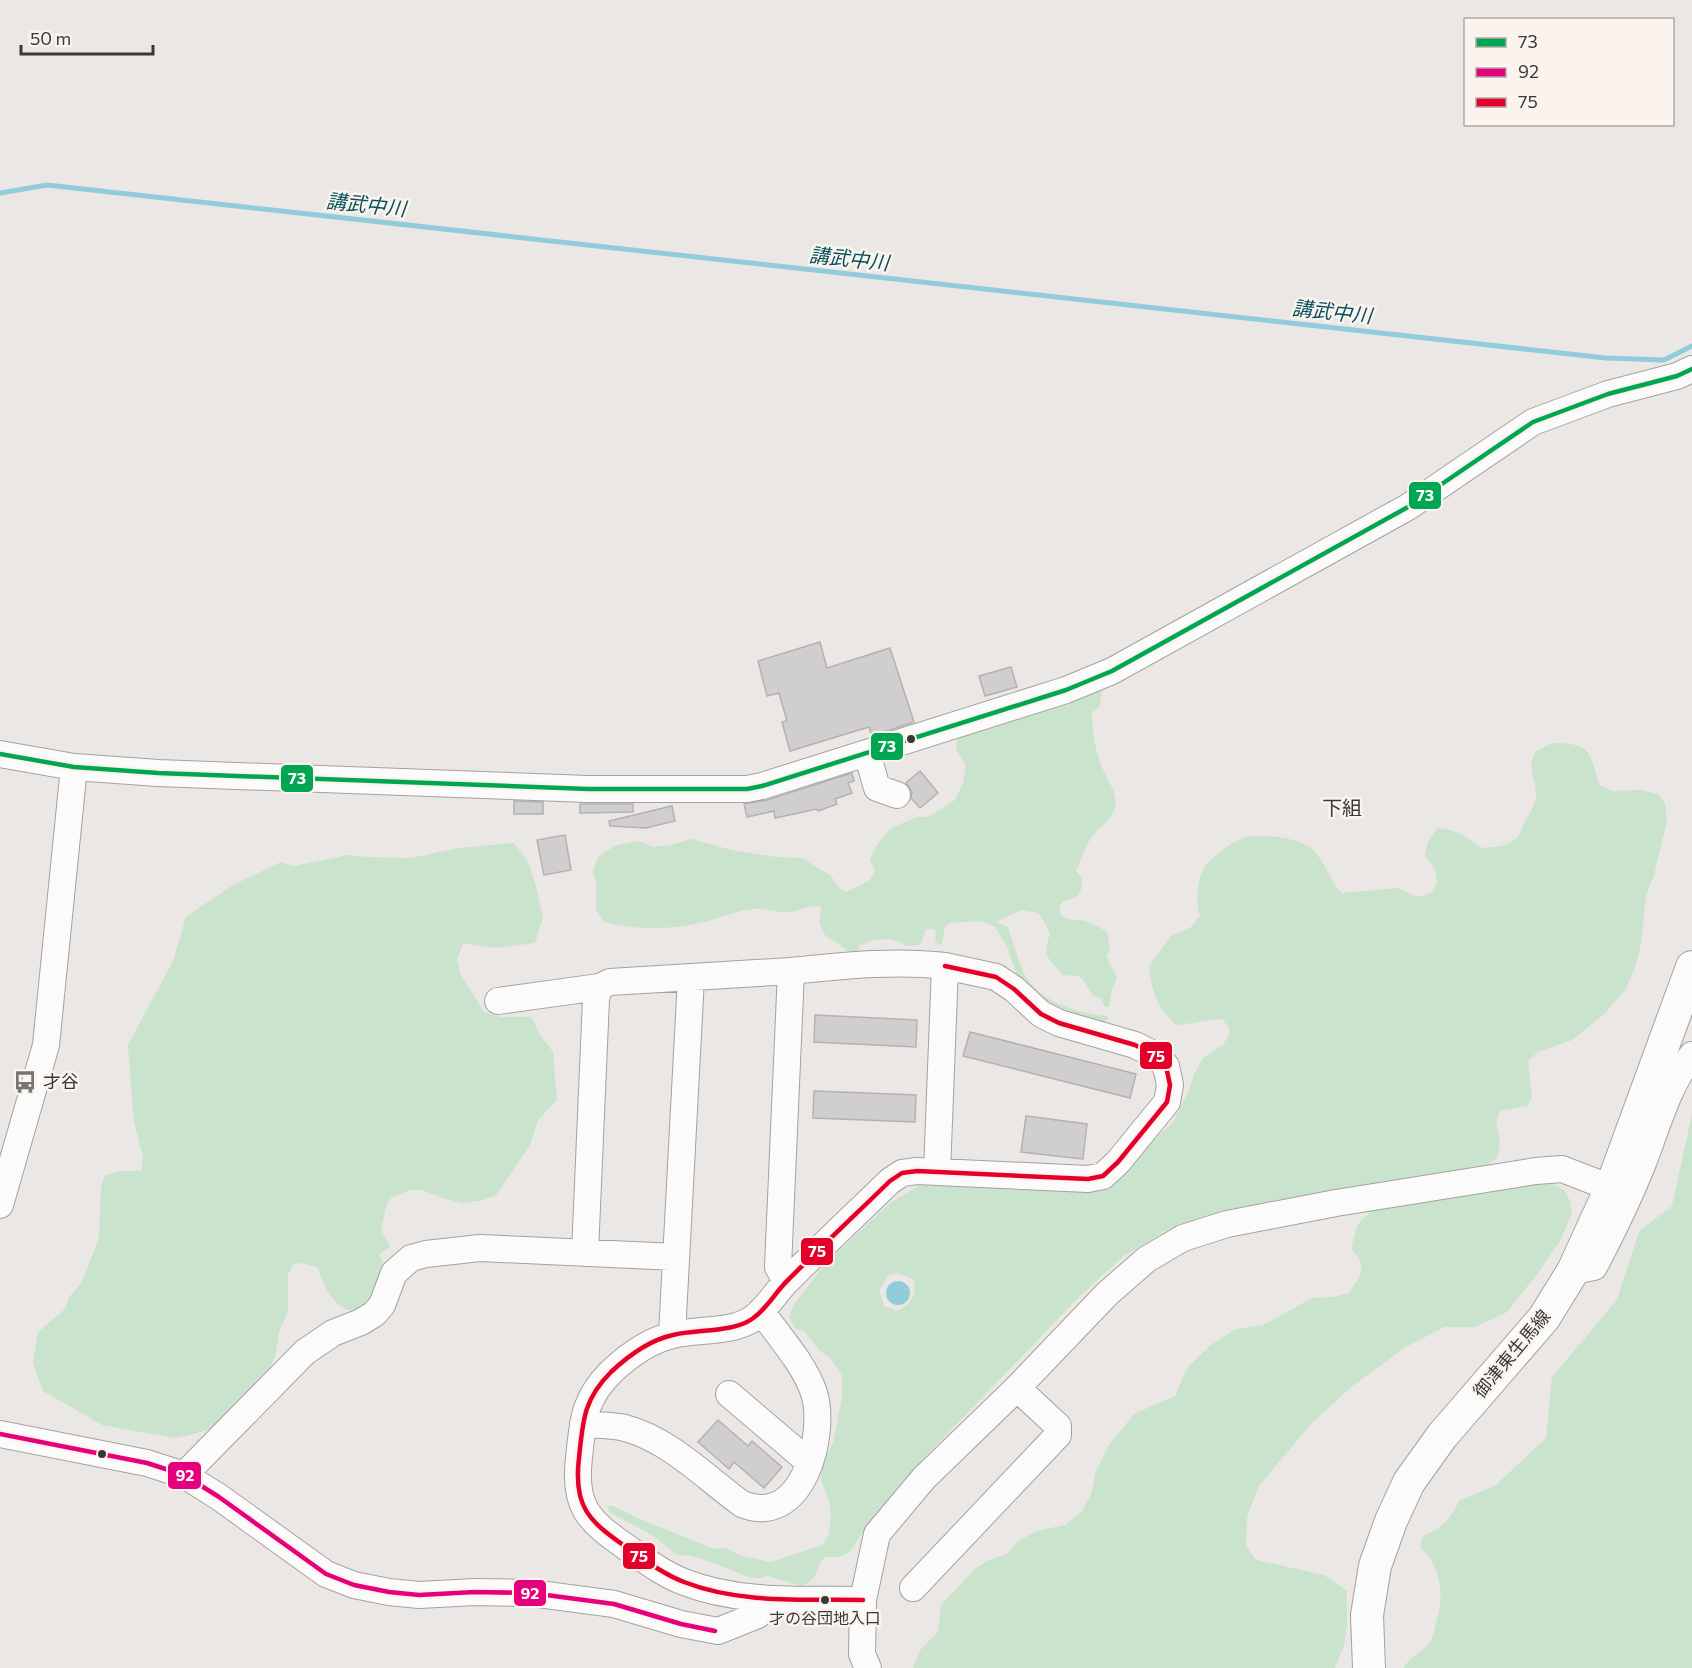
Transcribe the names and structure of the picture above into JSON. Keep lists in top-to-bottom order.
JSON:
{
  "streets": {
    "main road": ["御津東生馬線"]
  },
  "districts": ["下組"],
  "water": ["講武中川"],
  "places": {
    "bus stop": ["才谷"],
    "other": ["才の谷団地入口"]
  },
  "lines": ["transit line 73", "transit line 75", "transit line 92"],
  "legend": ["73", "92", "75"],
  "scale_bar": "50 m"
}
